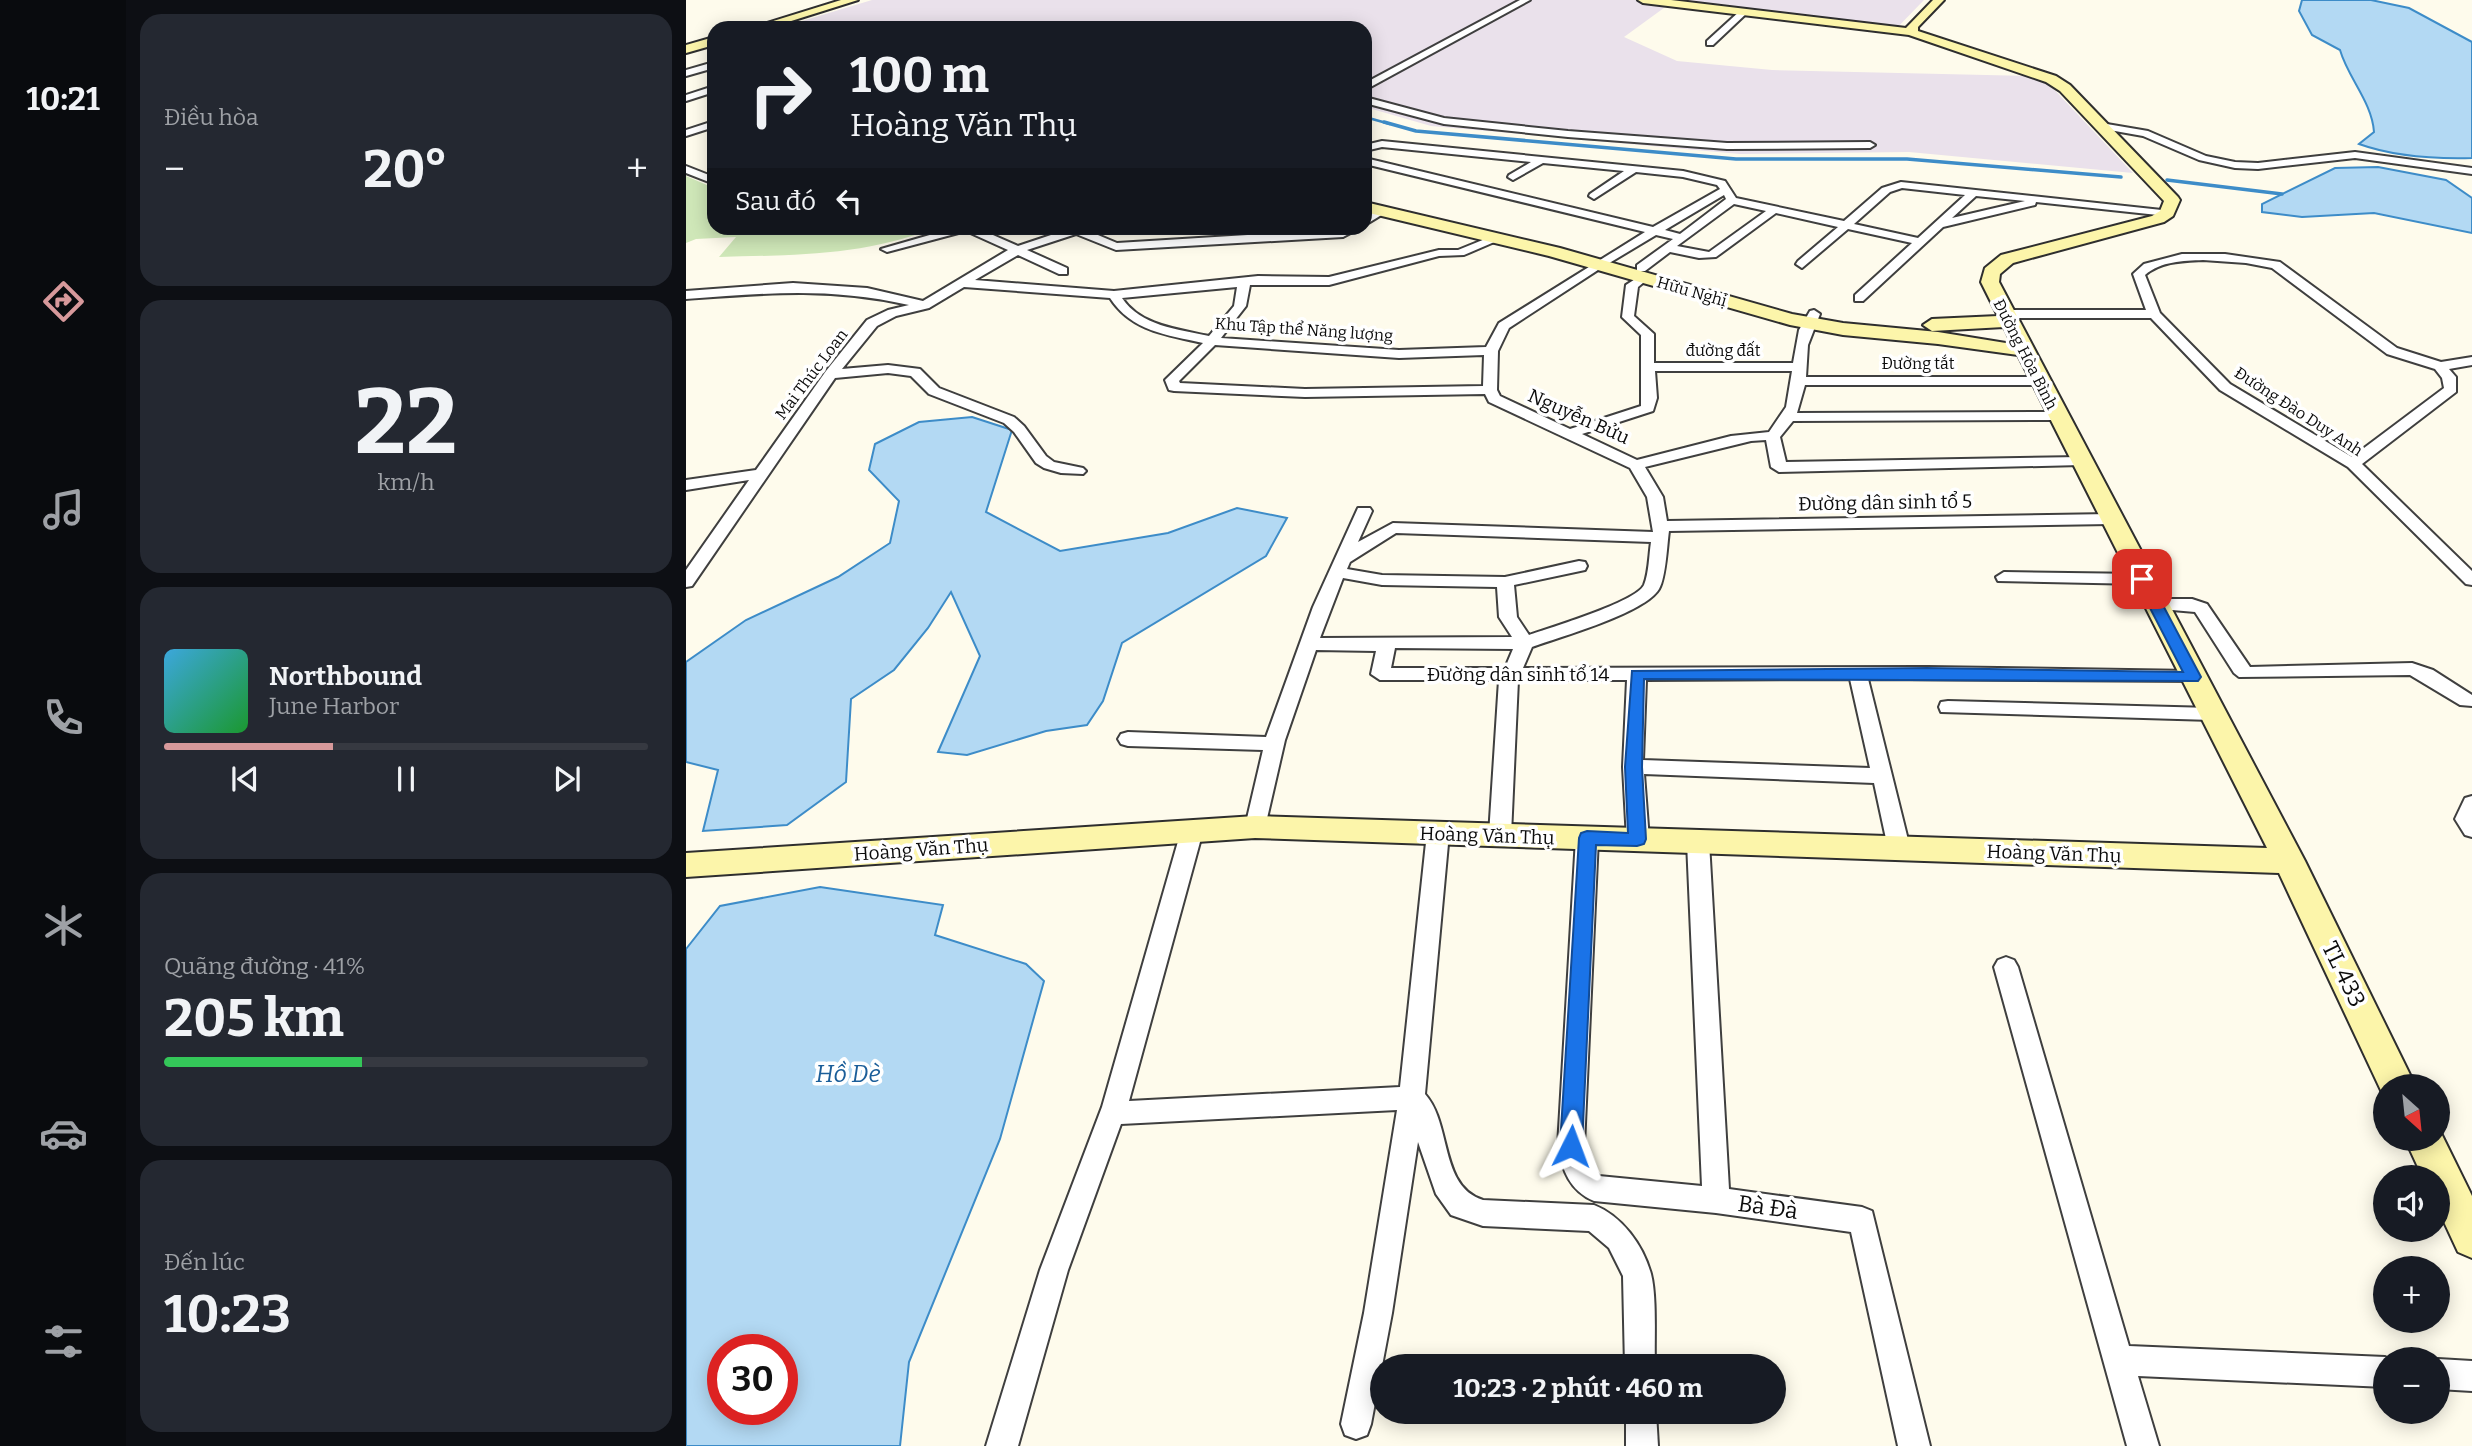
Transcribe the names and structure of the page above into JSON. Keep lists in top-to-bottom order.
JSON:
{
  "streets": {
    "main road": [
      "Hữu Nghị",
      "Đường Hòa Bình",
      "Hoàng Văn Thụ",
      "TL 433"
    ],
    "street": [
      "Khu Tập thể Năng lượng",
      "đường đất",
      "Đường tắt",
      "Mai Thúc Loan",
      "Đường Đào Duy Anh",
      "Nguyễn Bửu",
      "Đường dân sinh tổ 5",
      "Đường dân sinh tổ 14",
      "Bà Đà"
    ]
  },
  "crossings": [
    ["Hữu Nghị", "Đường Hòa Bình"],
    ["đường đất", "Đường tắt"],
    ["Đường Hòa Bình", "Đường tắt"],
    ["Đường Hòa Bình", "Đường dân sinh tổ 5"],
    ["Đường Hòa Bình", "Đường dân sinh tổ 14"],
    ["Đường Hòa Bình", "Hoàng Văn Thụ"],
    ["Đường Hòa Bình", "TL 433"],
    ["Nguyễn Bửu", "Đường dân sinh tổ 5"],
    ["Nguyễn Bửu", "Đường dân sinh tổ 14"],
    ["Hoàng Văn Thụ", "TL 433"],
    ["Hoàng Văn Thụ", "Bà Đà"]
  ],
  "water": ["Hồ Dè"],
  "north": "bottom right",
  "page": {
    "tabs": "10:21",
    "tile": [
      "Điều hòa",
      ["22", "km/h"],
      ["Quãng đường · 41%", "205 km"],
      ["Đến lúc", "10:23"]
    ],
    "turn": ["100 m", "Hoàng Văn Thụ"],
    "heat": ["−", "20°", "+"],
    "then": "Sau đó",
    "song": ["Northbound", "June Harbor"],
    "map_buttons": ["+", "−"],
    "limit": "30",
    "trip": "10:23 · 2 phút · 460 m"
  }
}
